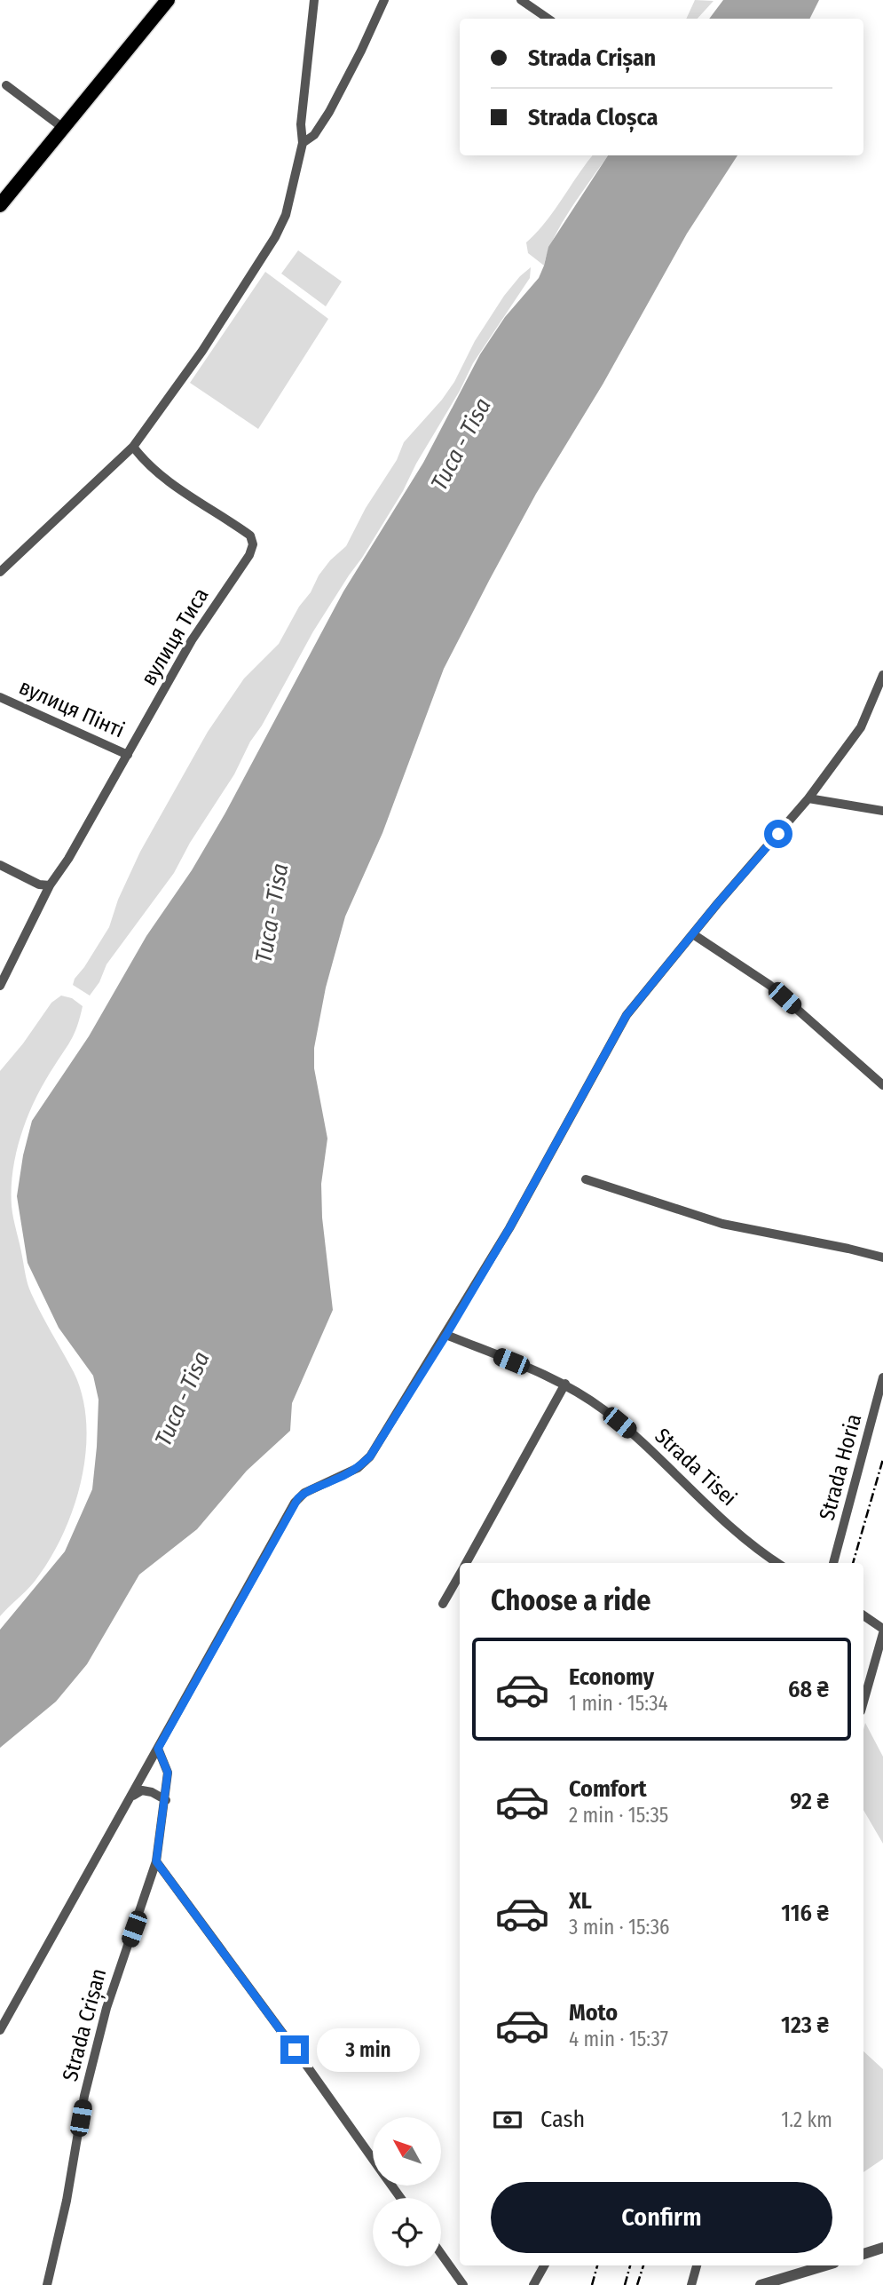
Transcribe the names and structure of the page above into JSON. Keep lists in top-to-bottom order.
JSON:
{
  "streets": {
    "street": [
      "вулиця Тиса",
      "вулиця Пінті",
      "Strada Tisei",
      "Strada Horia",
      "Strada Crișan"
    ]
  },
  "crossings": [
    ["вулиця Тиса", "вулиця Пінті"]
  ],
  "water": ["Тиса - Tisa"],
  "north": "top left",
  "page": {
    "banner": ["Strada Crișan", "Strada Cloșca"],
    "heading": "Choose a ride",
    "list": [
      {
        "name": "Economy",
        "note": "1 min · 15:34",
        "value": "68 ₴"
      },
      {
        "name": "Comfort",
        "note": "2 min · 15:35",
        "value": "92 ₴"
      },
      {
        "name": "XL",
        "note": "3 min · 15:36",
        "value": "116 ₴"
      },
      {
        "name": "Moto",
        "note": "4 min · 15:37",
        "value": "123 ₴"
      }
    ],
    "bubble": "3 min",
    "pay": ["Cash", "1.2 km"],
    "buttons": "Confirm"
  }
}
